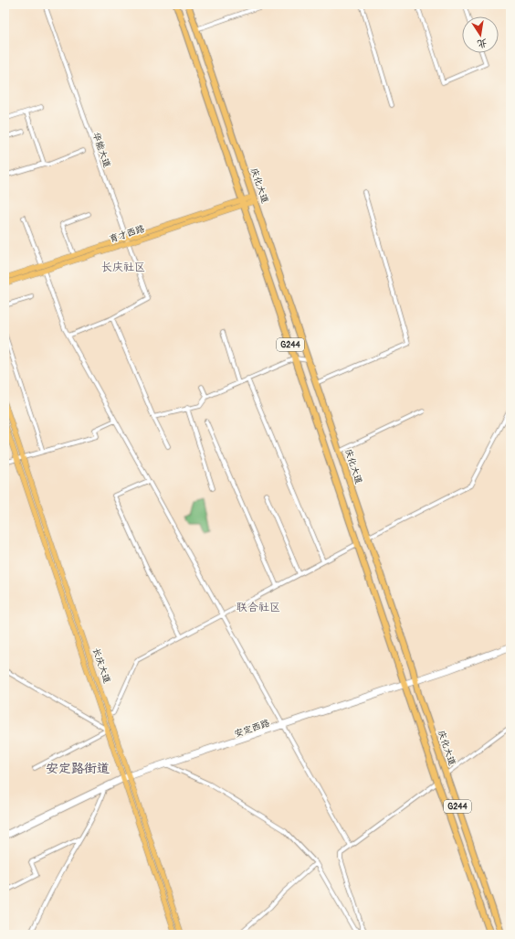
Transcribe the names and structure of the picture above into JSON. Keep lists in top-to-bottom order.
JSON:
{
  "streets": {
    "highway": ["庆化大道", "G244"],
    "main road": ["育才西路", "长庆大道"],
    "street": ["华能大道", "安定西路"]
  },
  "crossings": [
    ["华能大道", "育才西路"],
    ["庆化大道", "育才西路"],
    ["庆化大道", "安定西路"],
    ["育才西路", "G244"],
    ["G244", "安定西路"],
    ["长庆大道", "安定西路"]
  ],
  "districts": ["长庆社区", "联合社区", "安定路街道"],
  "north": "bottom"
}
